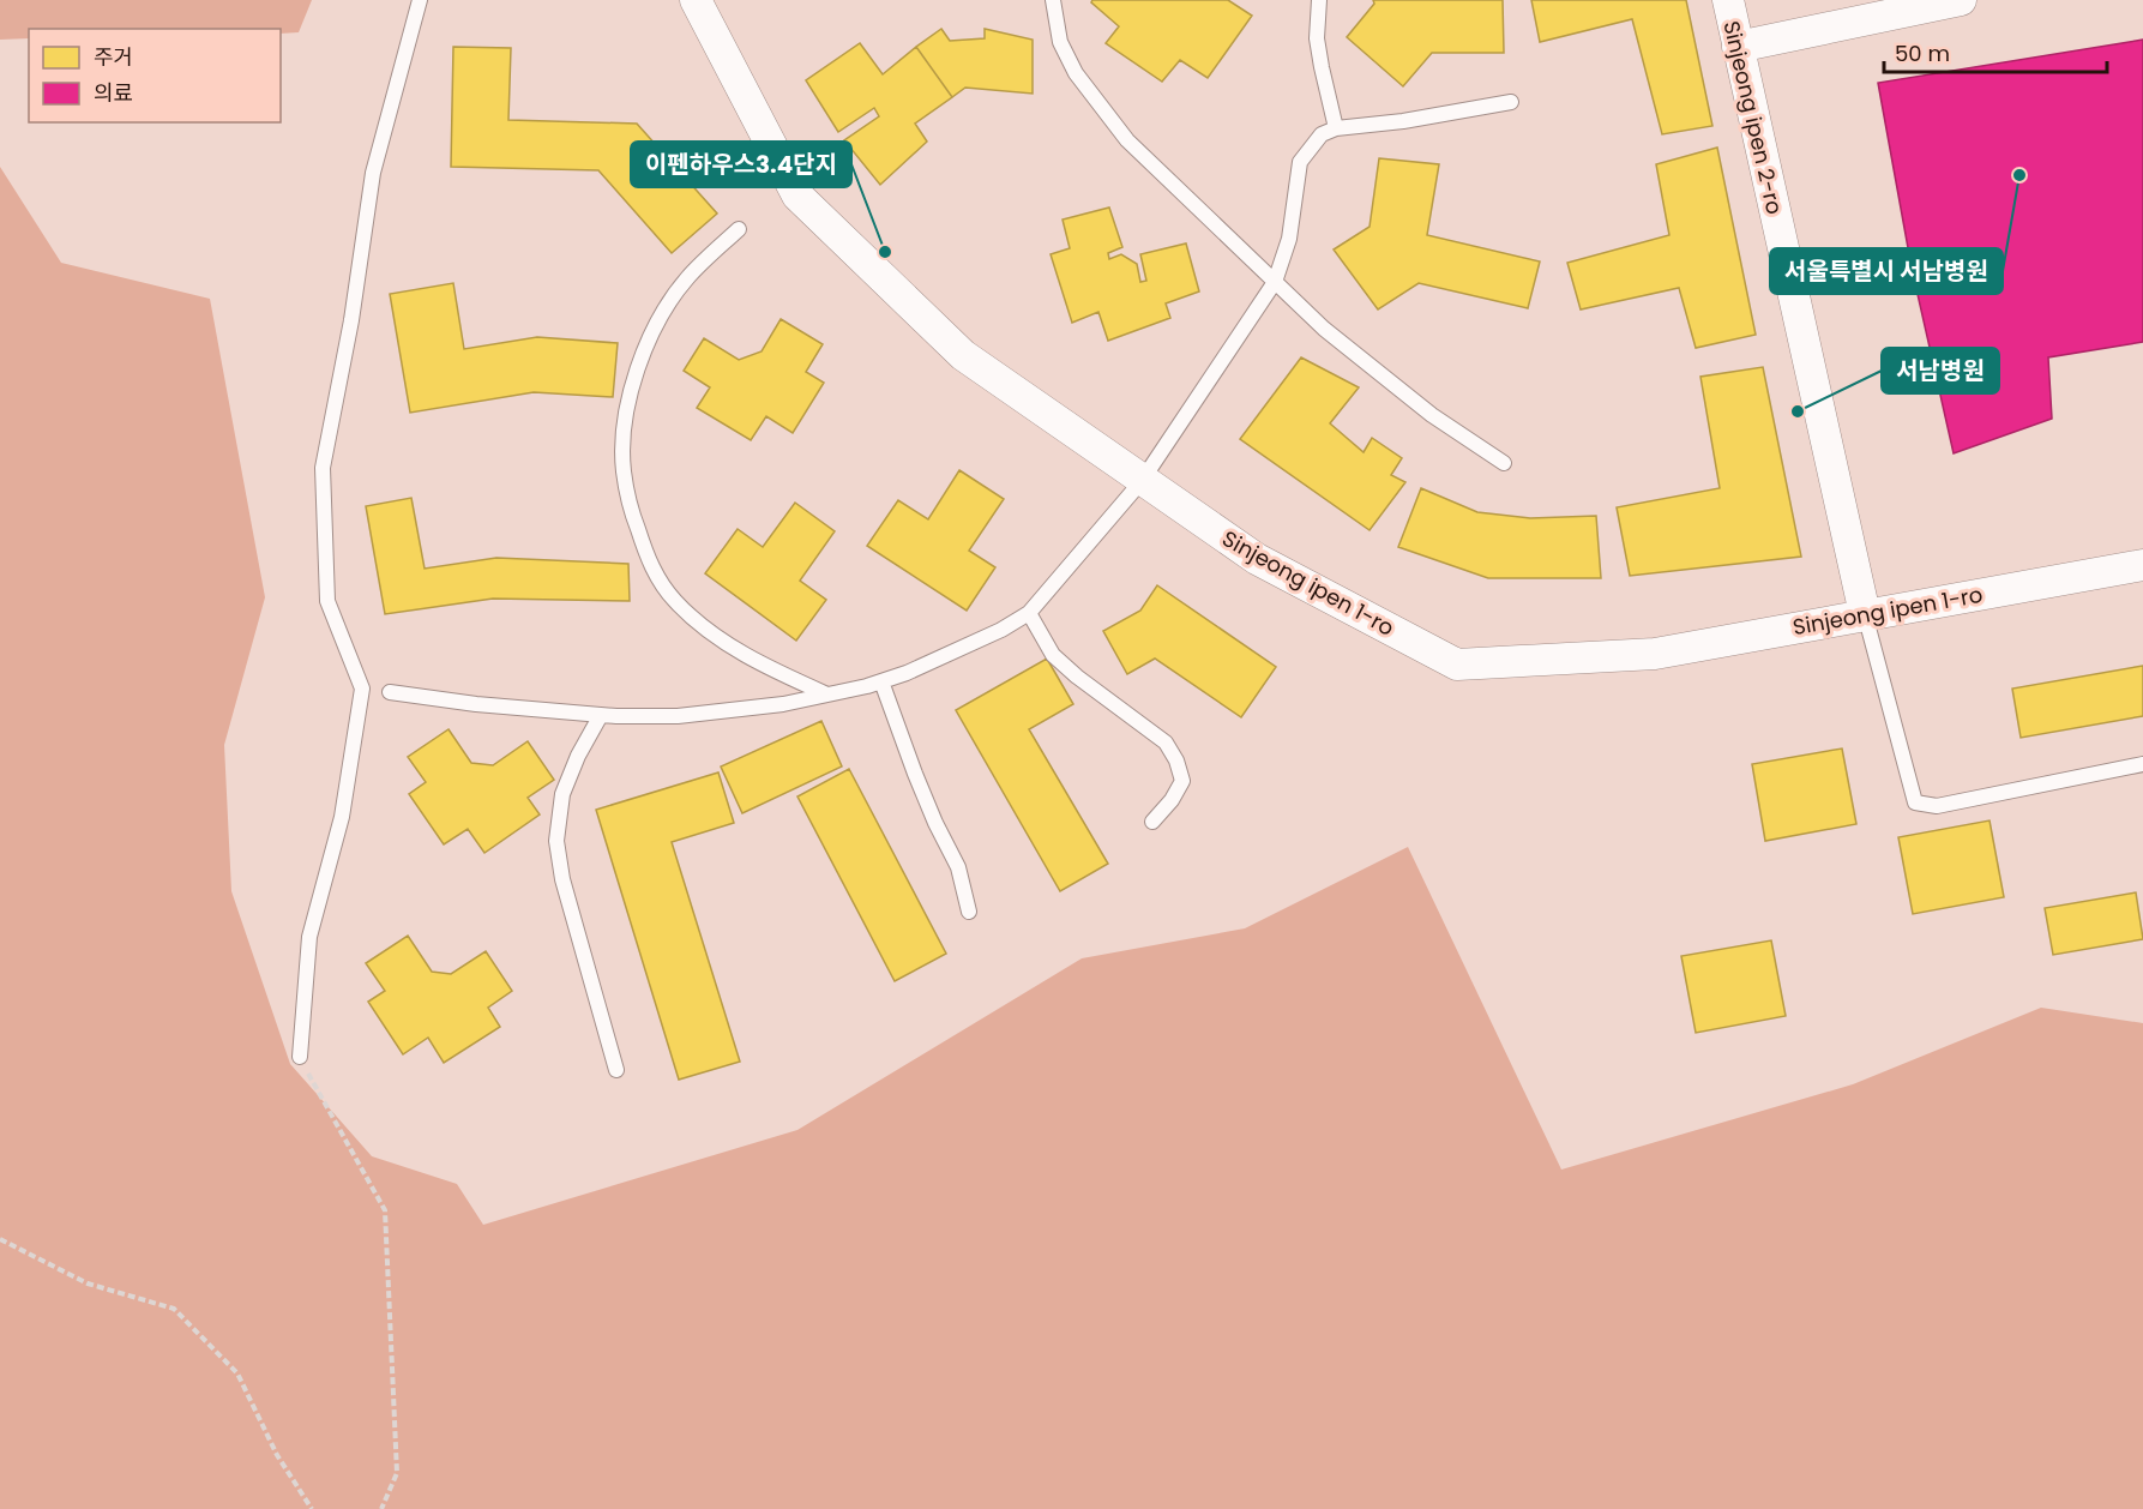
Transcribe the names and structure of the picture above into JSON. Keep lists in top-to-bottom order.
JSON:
{
  "streets": {
    "street": ["Sinjeong ipen 2-ro", "Sinjeong ipen 1-ro"]
  },
  "crossings": [
    ["Sinjeong ipen 2-ro", "Sinjeong ipen 1-ro"]
  ],
  "places": ["서울특별시 서남병원", "이펜하우스3.4단지", "서남병원"],
  "legend": ["주거", "의료"],
  "scale_bar": "50 m"
}
